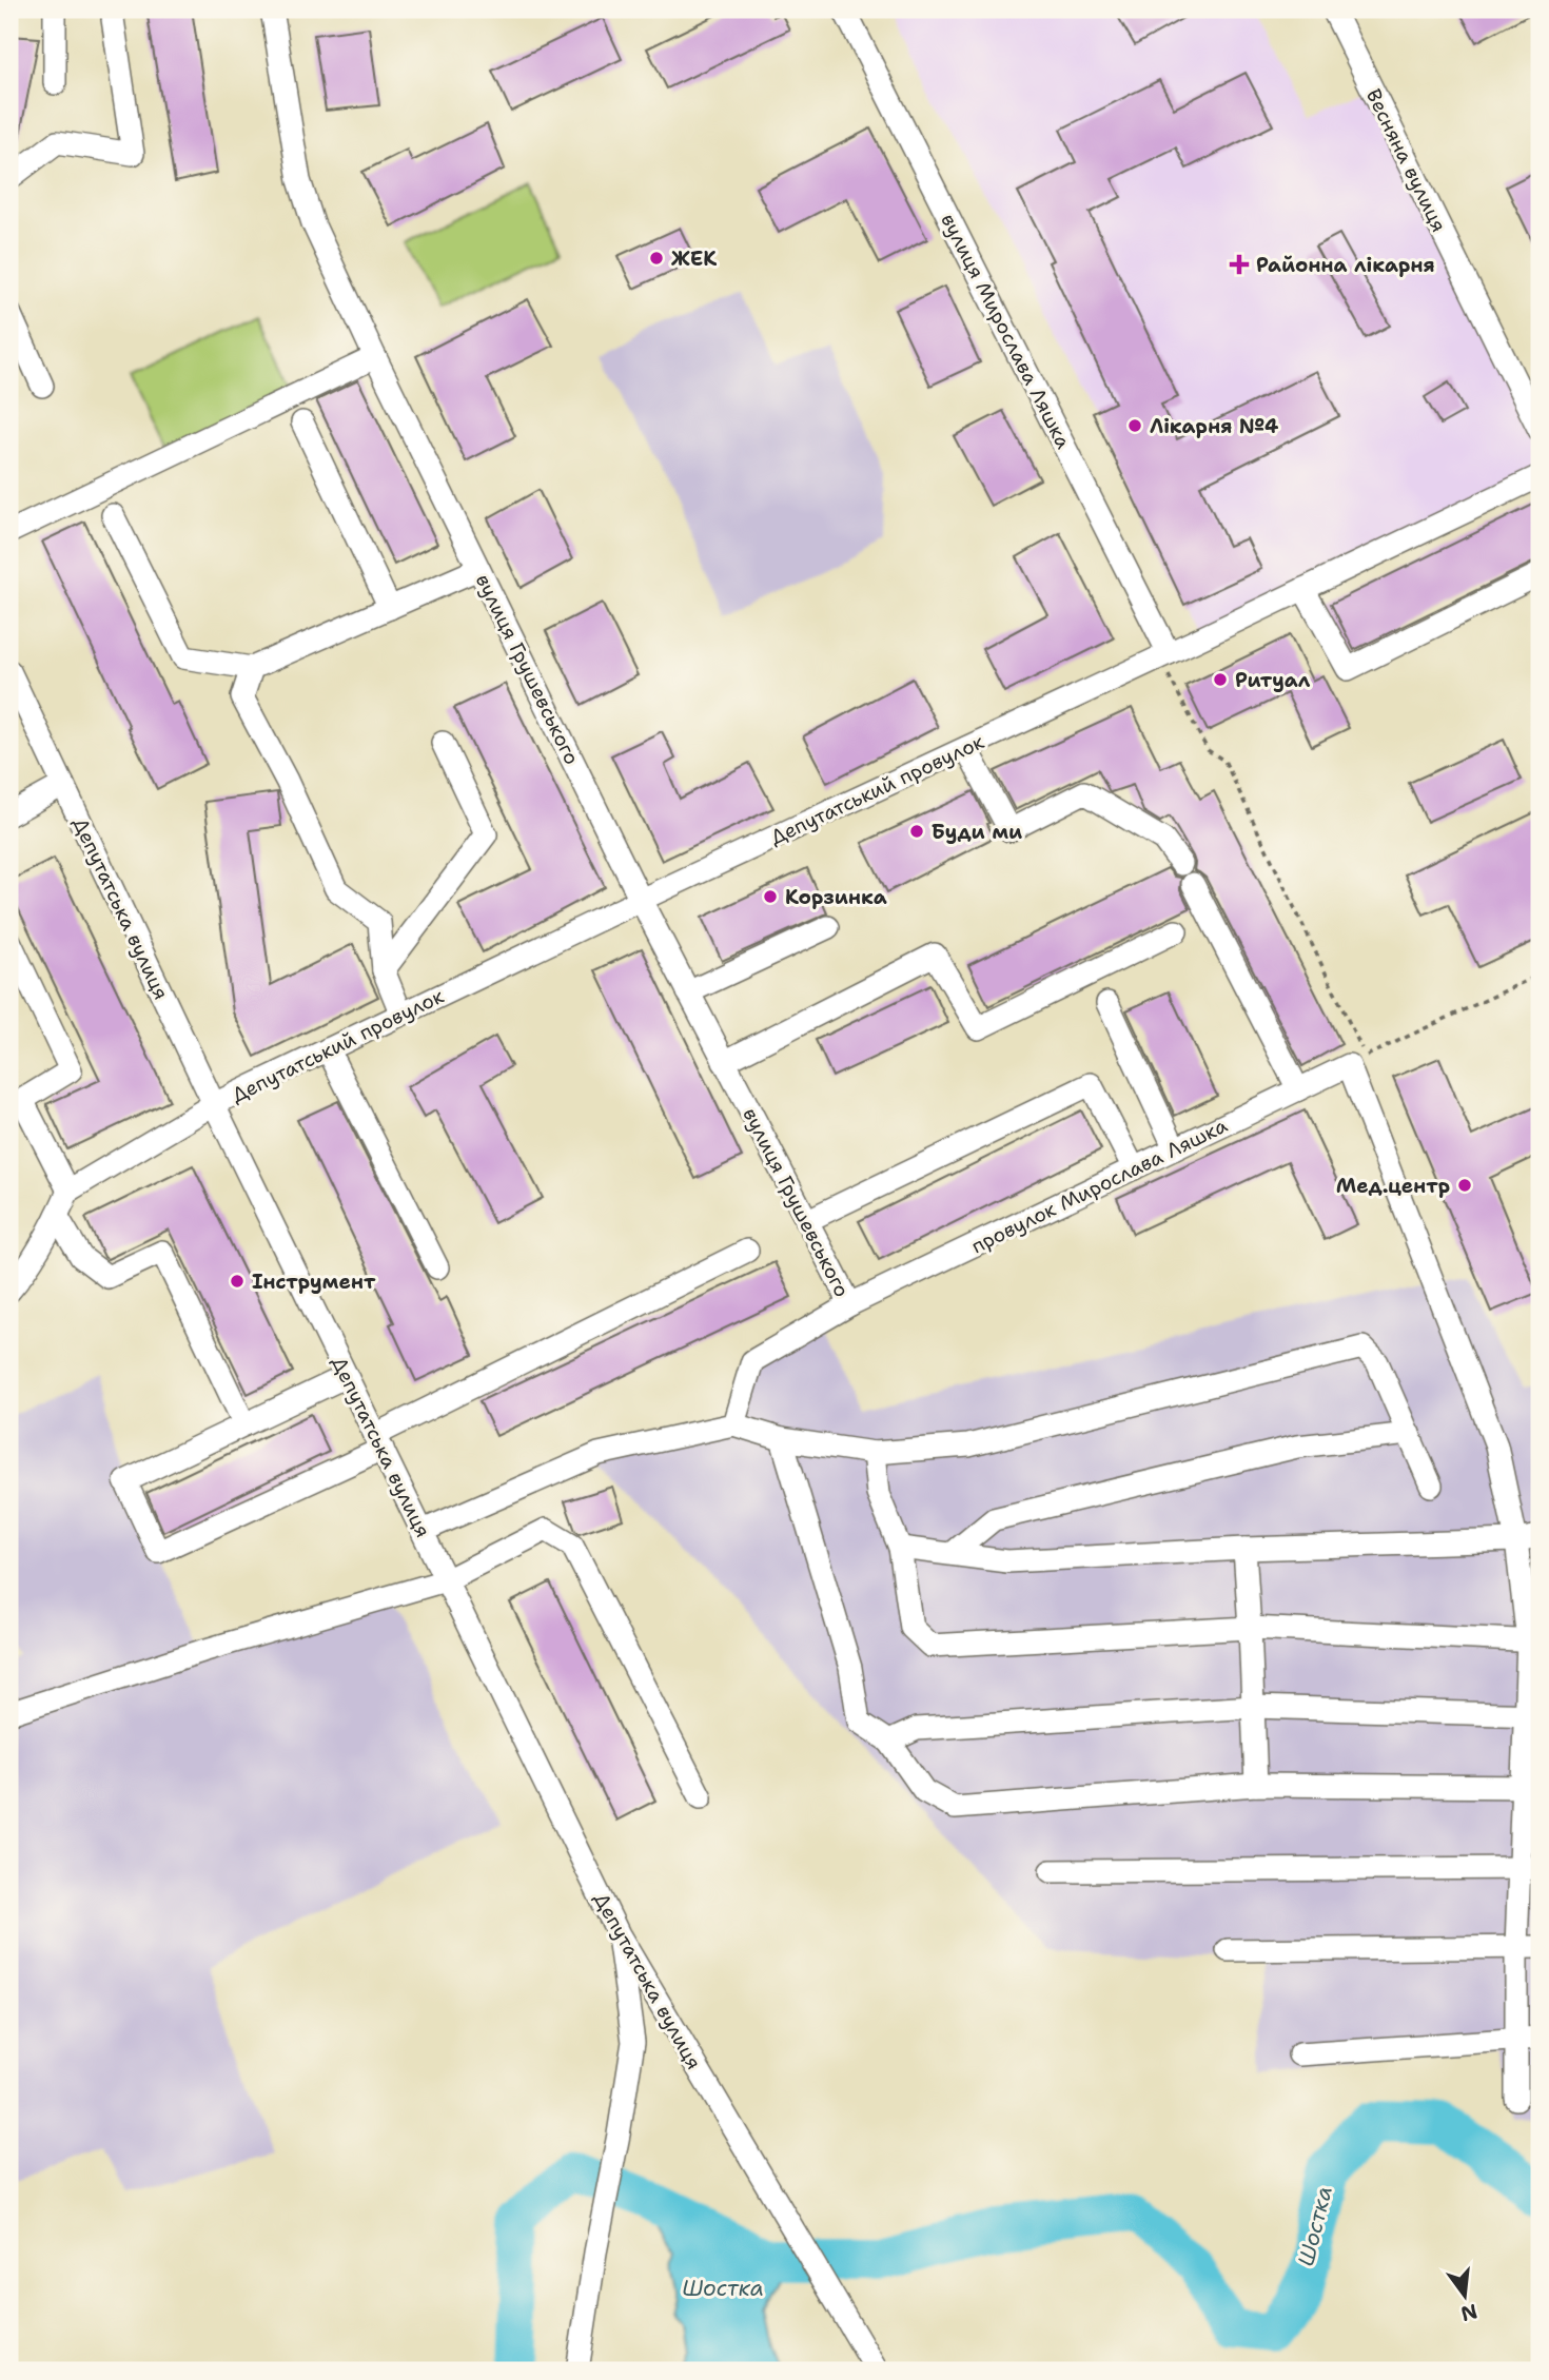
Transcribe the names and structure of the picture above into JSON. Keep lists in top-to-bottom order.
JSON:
{
  "streets": {
    "street": [
      "Весняна вулиця",
      "вулиця Мирослава Ляшка",
      "вулиця Грушевського",
      "Депутатський провулок",
      "Депутатська вулиця",
      "провулок Мирослава Ляшка"
    ]
  },
  "crossings": [
    ["вулиця Мирослава Ляшка", "Депутатський провулок"],
    ["вулиця Грушевського", "Депутатський провулок"],
    ["вулиця Грушевського", "провулок Мирослава Ляшка"],
    ["Депутатський провулок", "Депутатська вулиця"]
  ],
  "water": ["Шостка"],
  "places": {
    "other": [
      "ЖЕК",
      "Лікарня №4",
      "Ритуал",
      "Буди ми",
      "Корзинка",
      "Мед.центр",
      "Інструмент"
    ],
    "health": ["Районна лікарня"]
  },
  "north": "bottom"
}
